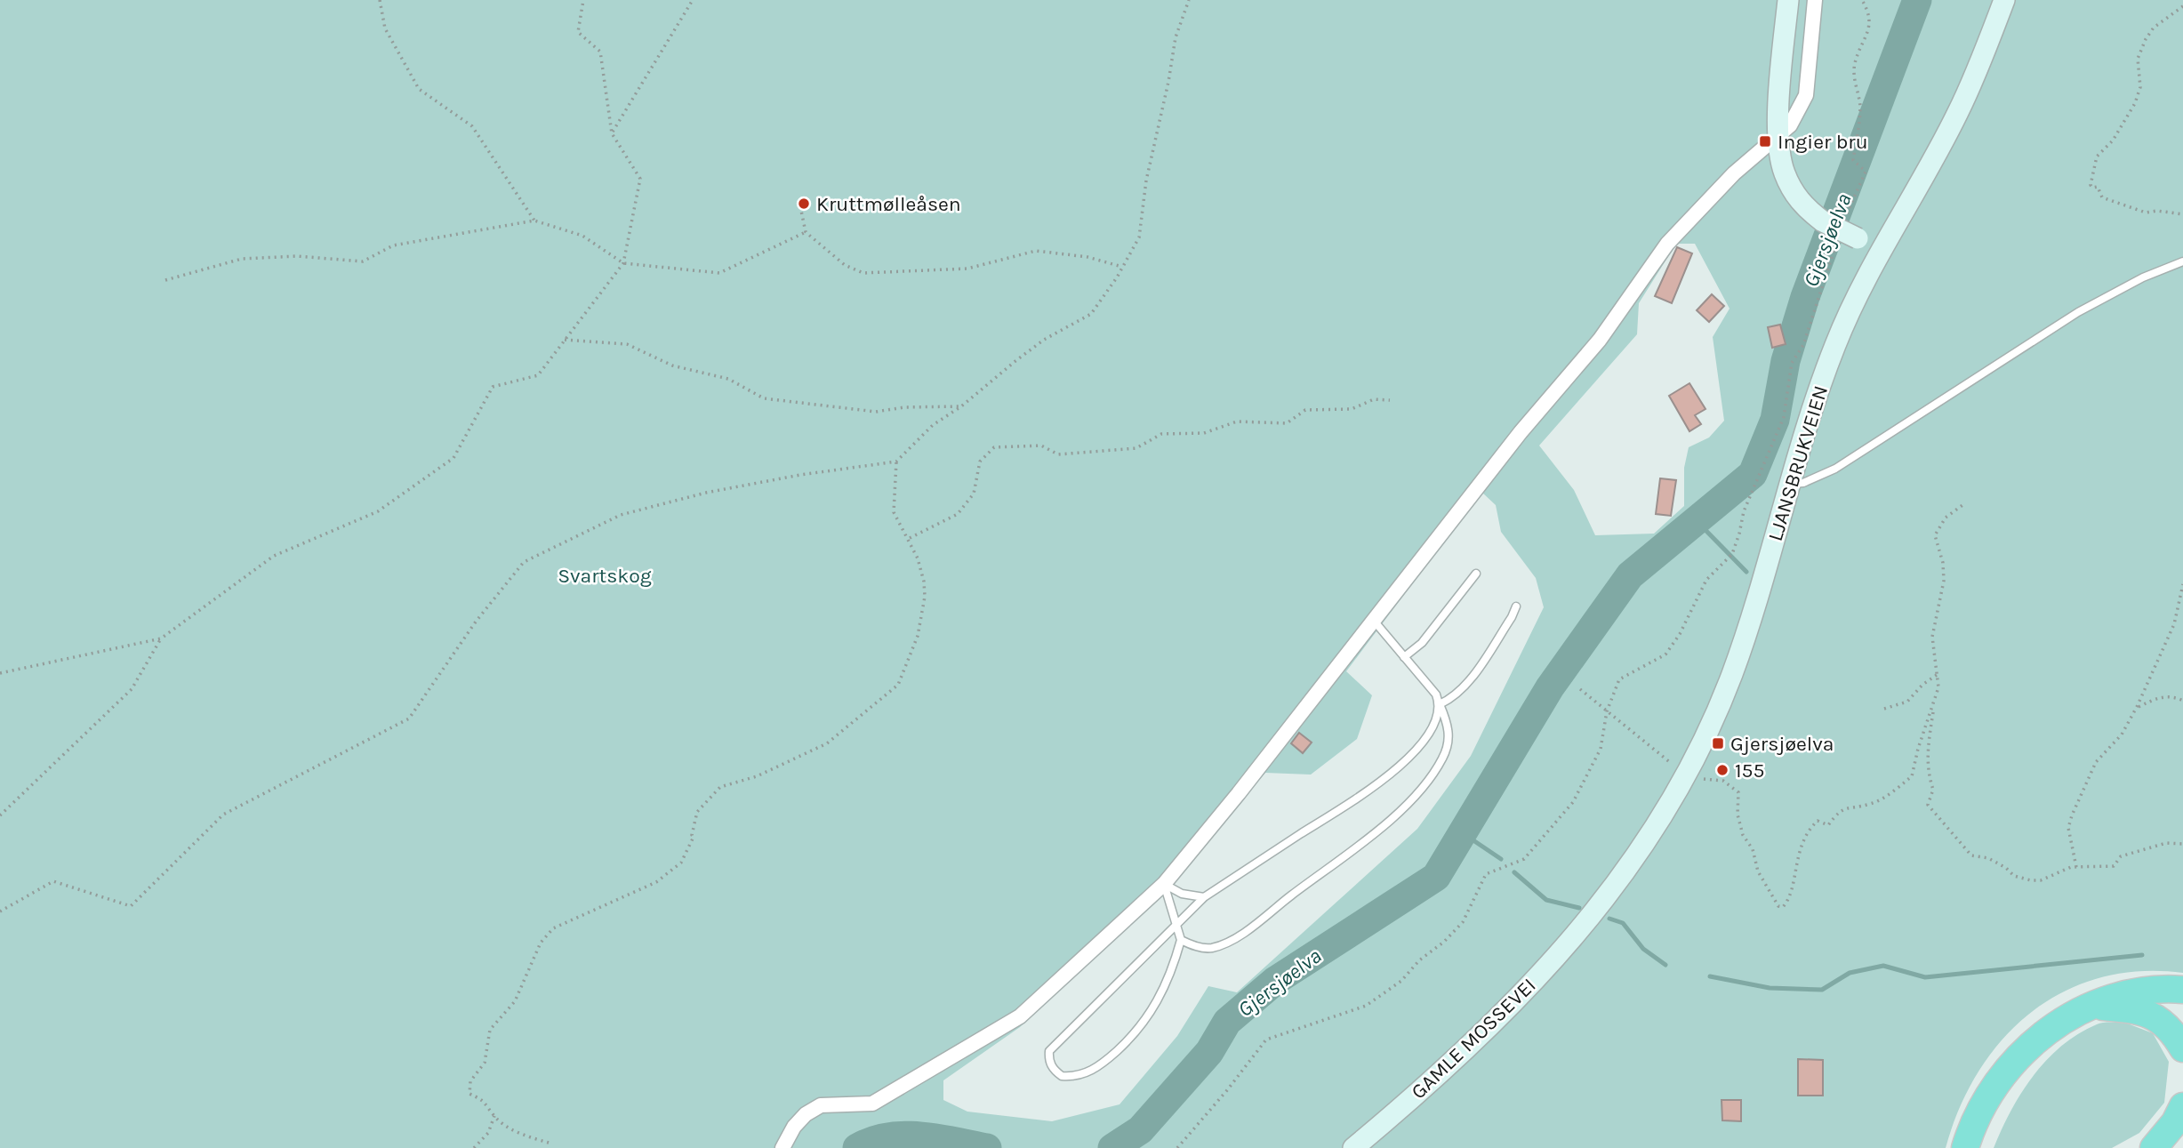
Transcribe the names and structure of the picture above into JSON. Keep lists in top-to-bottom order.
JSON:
{
  "streets": {
    "main road": ["LJANSBRUKVEIEN", "GAMLE MOSSEVEI"]
  },
  "crossings": [
    ["LJANSBRUKVEIEN", "GAMLE MOSSEVEI"]
  ],
  "water": ["Gjersjøelva"],
  "parks": ["Svartskog"],
  "places": {
    "transit": ["Ingier bru", "Gjersjøelva"],
    "other": ["Kruttmølleåsen", "155"]
  }
}
